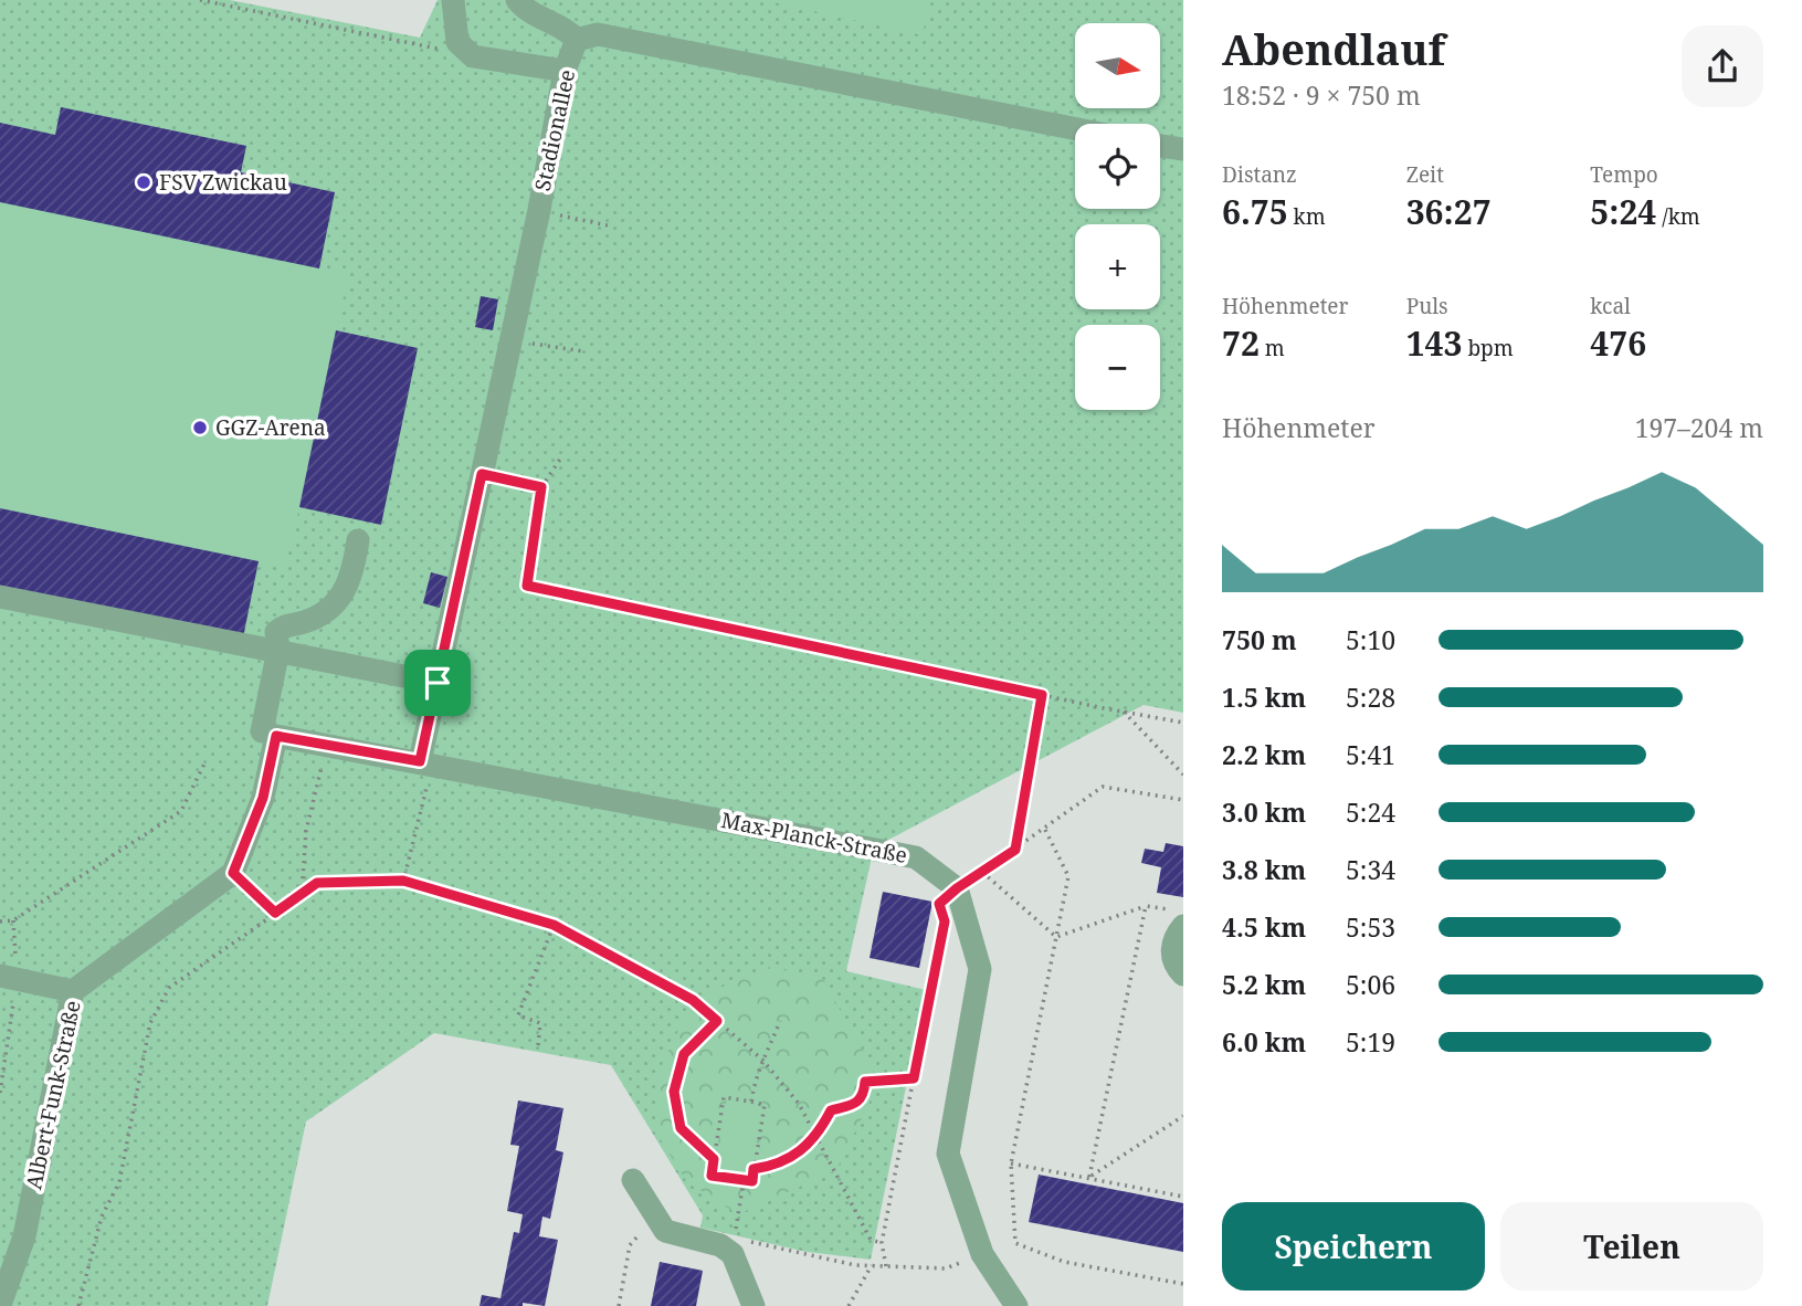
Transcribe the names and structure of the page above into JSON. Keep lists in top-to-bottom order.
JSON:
{
  "streets": {
    "street": ["Stadionallee", "Max-Planck-Straße", "Albert-Funk-Straße"]
  },
  "crossings": [
    ["Stadionallee", "Max-Planck-Straße"]
  ],
  "places": ["FSV Zwickau", "GGZ-Arena"],
  "north": "right",
  "page": {
    "heading": ["Abendlauf", "18:52 · 9 × 750 m"],
    "map_buttons": ["+", "−"],
    "stats": [
      ["Distanz", "6.75 km"],
      ["Zeit", "36:27"],
      ["Tempo", "5:24 /km"],
      ["Höhenmeter", "72 m"],
      ["Puls", "143 bpm"],
      ["kcal", "476"]
    ],
    "chart": ["Höhenmeter", "197–204 m"],
    "list": [
      {
        "name": "750 m",
        "note": "5:10"
      },
      {
        "name": "1.5 km",
        "note": "5:28"
      },
      {
        "name": "2.2 km",
        "note": "5:41"
      },
      {
        "name": "3.0 km",
        "note": "5:24"
      },
      {
        "name": "3.8 km",
        "note": "5:34"
      },
      {
        "name": "4.5 km",
        "note": "5:53"
      },
      {
        "name": "5.2 km",
        "note": "5:06"
      },
      {
        "name": "6.0 km",
        "note": "5:19"
      }
    ],
    "buttons": ["Speichern", "Teilen"]
  }
}
